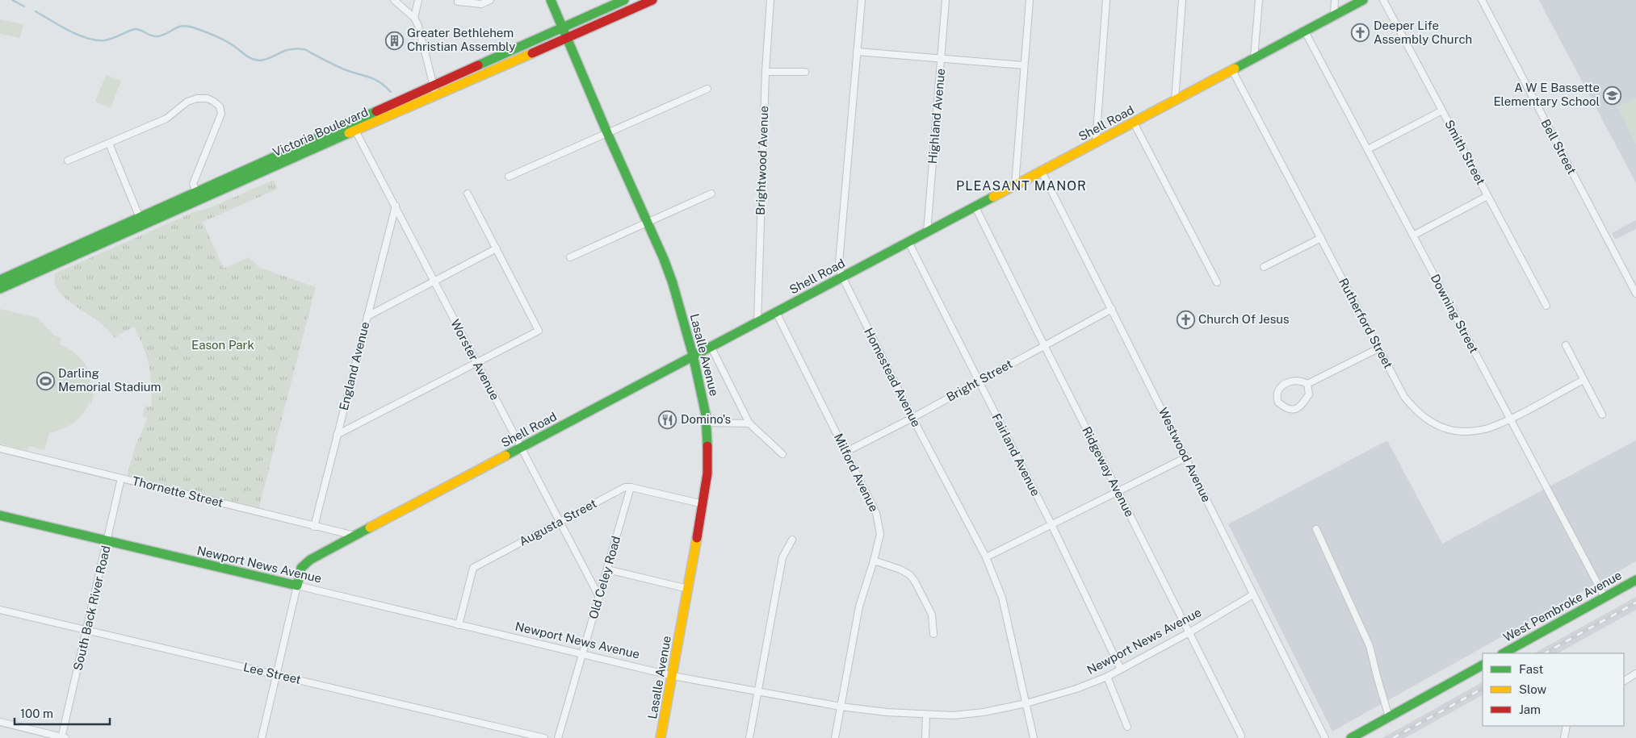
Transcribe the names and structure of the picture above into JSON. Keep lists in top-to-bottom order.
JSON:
{
  "streets": {
    "main road": [
      "Shell Road",
      "Victoria Boulevard",
      "Lasalle Avenue",
      "Newport News Avenue",
      "West Pembroke Avenue"
    ],
    "street": [
      "Highland Avenue",
      "Bell Street",
      "Smith Street",
      "Brightwood Avenue",
      "Downing Street",
      "Rutherford Street",
      "Worster Avenue",
      "England Avenue",
      "Homestead Avenue",
      "Bright Street",
      "Fairland Avenue",
      "Westwood Avenue",
      "Ridgeway Avenue",
      "Milford Avenue",
      "Thornette Street",
      "Augusta Street",
      "Old Celey Road",
      "South Back River Road",
      "Lee Street"
    ]
  },
  "crossings": [
    ["Highland Avenue", "Shell Road"],
    ["Shell Road", "Brightwood Avenue"],
    ["Shell Road", "Downing Street"],
    ["Shell Road", "Rutherford Street"],
    ["Shell Road", "Lasalle Avenue"],
    ["Shell Road", "Worster Avenue"],
    ["Shell Road", "Homestead Avenue"],
    ["Shell Road", "Fairland Avenue"],
    ["Shell Road", "Westwood Avenue"],
    ["Shell Road", "Ridgeway Avenue"],
    ["Shell Road", "Milford Avenue"],
    ["Shell Road", "Thornette Street"],
    ["Shell Road", "Newport News Avenue"],
    ["Victoria Boulevard", "Lasalle Avenue"],
    ["Victoria Boulevard", "Worster Avenue"],
    ["Downing Street", "Rutherford Street"],
    ["Downing Street", "West Pembroke Avenue"],
    ["Lasalle Avenue", "Newport News Avenue"],
    ["Worster Avenue", "England Avenue"],
    ["Worster Avenue", "Augusta Street"],
    ["Worster Avenue", "Old Celey Road"],
    ["England Avenue", "Thornette Street"],
    ["Homestead Avenue", "Bright Street"],
    ["Homestead Avenue", "Newport News Avenue"],
    ["Bright Street", "Fairland Avenue"],
    ["Bright Street", "Westwood Avenue"],
    ["Bright Street", "Ridgeway Avenue"],
    ["Bright Street", "Milford Avenue"],
    ["Fairland Avenue", "Newport News Avenue"],
    ["Westwood Avenue", "Newport News Avenue"],
    ["Ridgeway Avenue", "Newport News Avenue"],
    ["Milford Avenue", "Newport News Avenue"],
    ["Thornette Street", "South Back River Road"],
    ["Augusta Street", "Newport News Avenue"],
    ["Augusta Street", "Old Celey Road"],
    ["Newport News Avenue", "Old Celey Road"],
    ["Newport News Avenue", "South Back River Road"],
    ["South Back River Road", "Lee Street"]
  ],
  "districts": ["PLEASANT MANOR"],
  "parks": ["Eason Park"],
  "places": {
    "church": ["Deeper Life Assembly Church", "Church Of Jesus"],
    "building": ["Greater Bethlehem Christian Assembly"],
    "school or university": ["A W E Bassette Elementary School"],
    "sports": ["Darling Memorial Stadium"],
    "restaurant": ["Domino's"]
  },
  "legend": ["Fast", "Slow", "Jam"],
  "scale_bar": "100 m"
}
